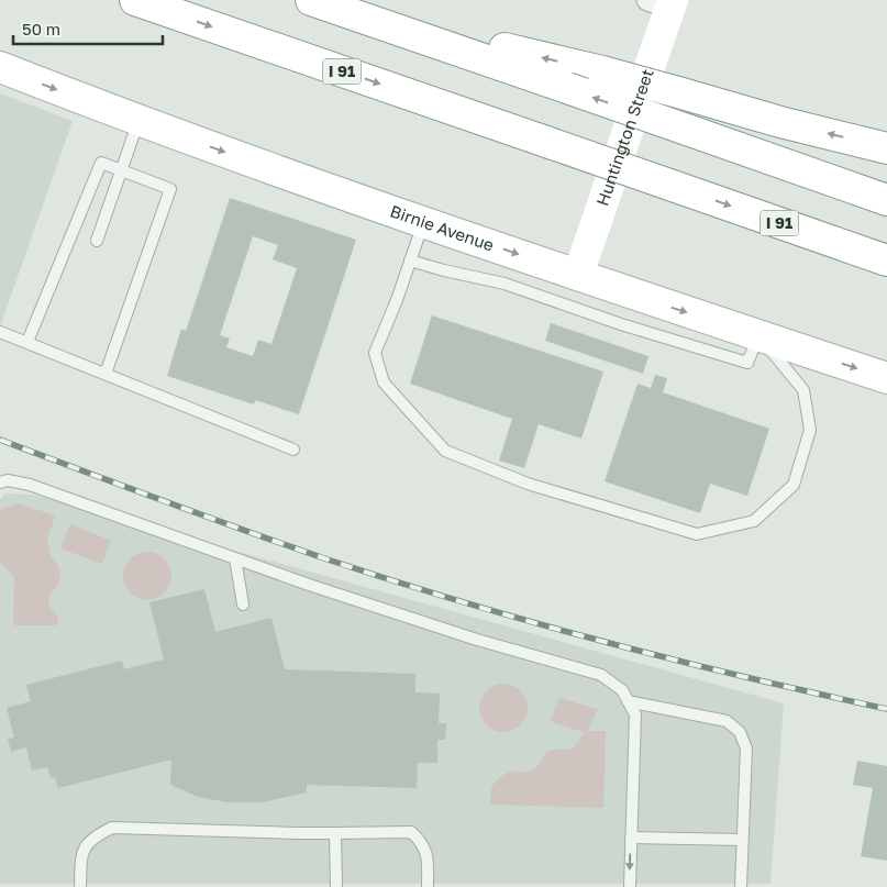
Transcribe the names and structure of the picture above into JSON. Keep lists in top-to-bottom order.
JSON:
{
  "streets": {
    "main road": ["I 91", "Huntington Street", "Birnie Avenue"]
  },
  "crossings": [
    ["Huntington Street", "Birnie Avenue"]
  ],
  "scale_bar": "50 m"
}
